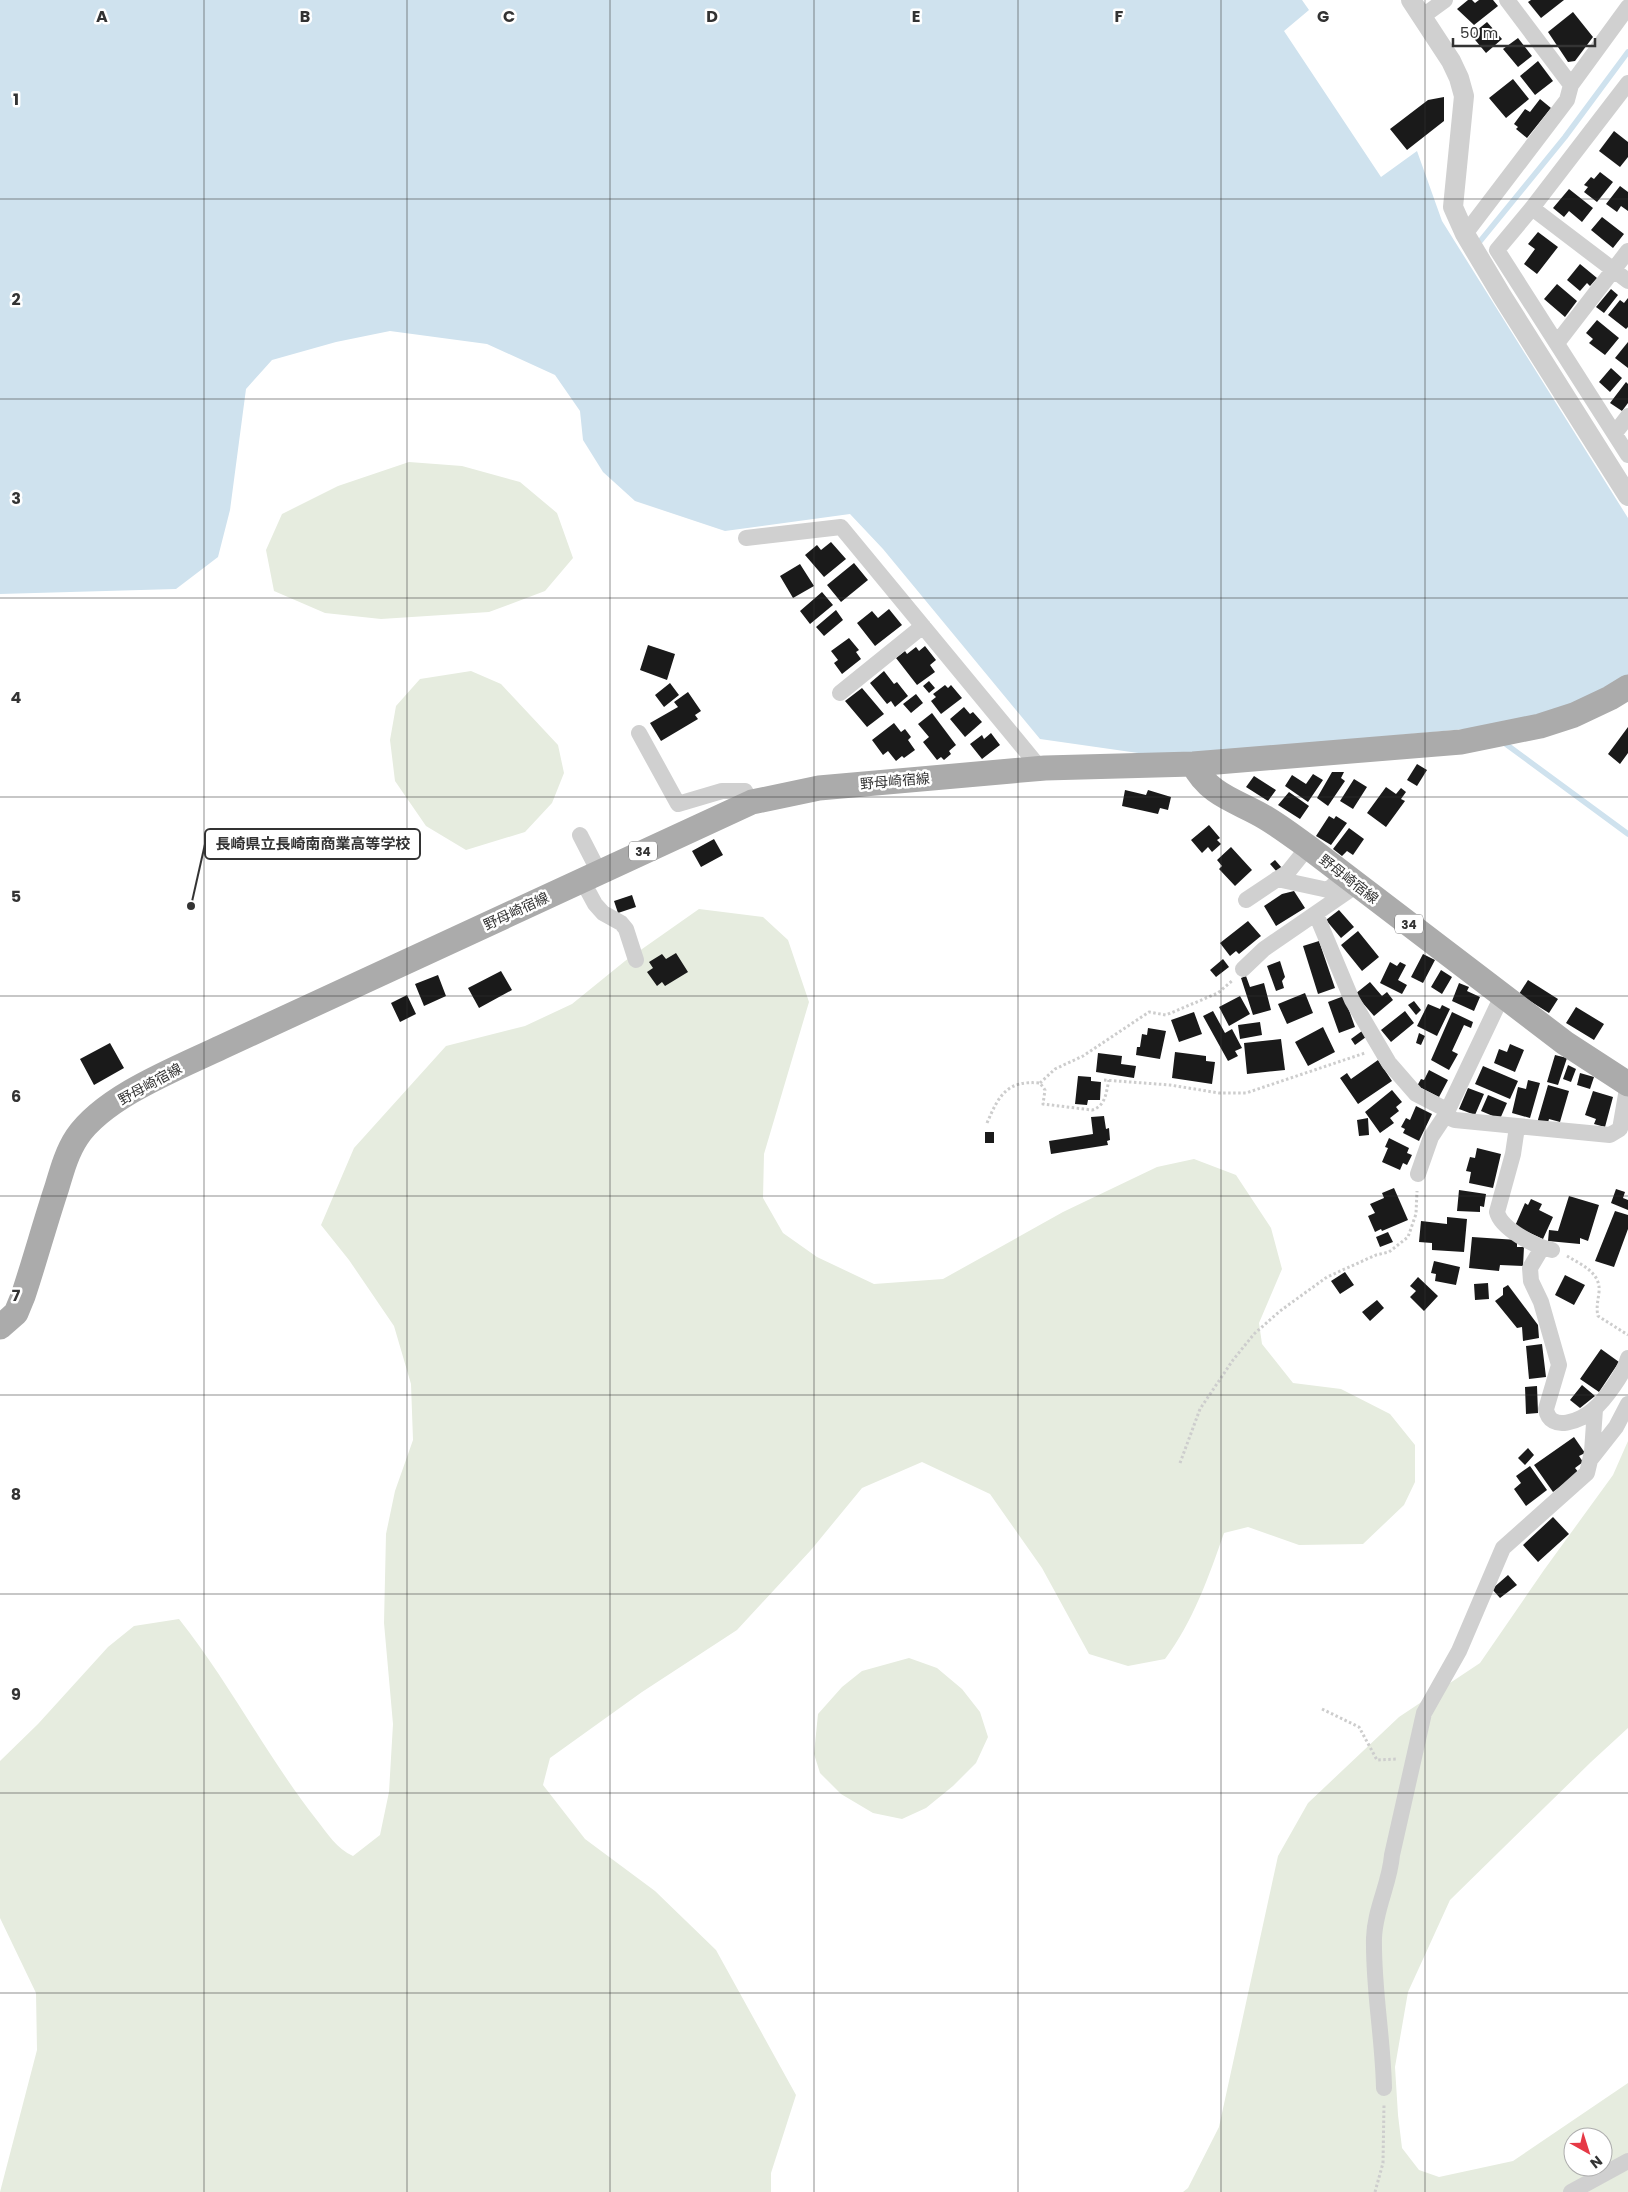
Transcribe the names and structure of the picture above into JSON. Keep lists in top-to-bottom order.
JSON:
{
  "streets": {
    "main road": ["野母崎宿線", "34"]
  },
  "places": ["長崎県立長崎南商業高等学校"],
  "scale_bar": "50 m",
  "north": "bottom right",
  "grid": {
    "columns": [
      "A",
      "B",
      "C",
      "D",
      "E",
      "F",
      "G"
    ],
    "rows": [
      "1",
      "2",
      "3",
      "4",
      "5",
      "6",
      "7",
      "8",
      "9"
    ]
  }
}
